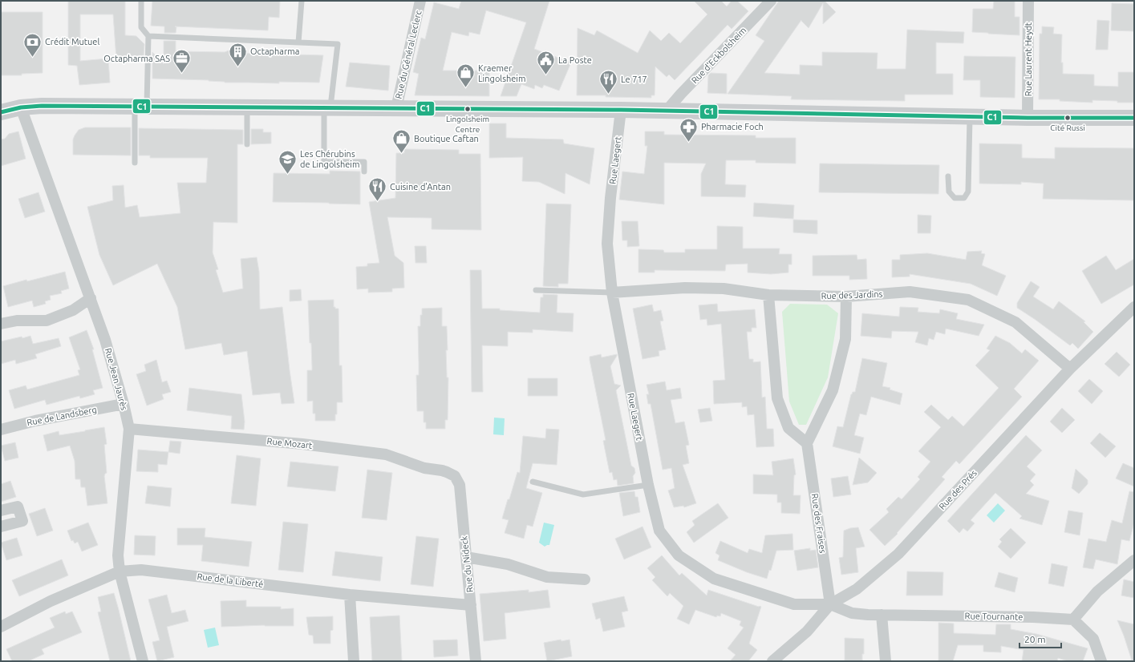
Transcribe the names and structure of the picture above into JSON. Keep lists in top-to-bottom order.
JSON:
{
  "streets": {
    "street": [
      "Rue du Général Leclerc",
      "Rue d'Eckbolsheim",
      "Rue Laurent Heydt",
      "Rue Laegert",
      "Rue des Jardins",
      "Rue Jean Jaurès",
      "Rue de Landsberg",
      "Rue Mozart",
      "Rue des Prés",
      "Rue des Fraises",
      "Rue du Nideck",
      "Rue de la Liberté",
      "Rue Tournante"
    ]
  },
  "crossings": [
    ["Rue Laegert", "Rue des Jardins"],
    ["Rue Laegert", "Rue des Prés"],
    ["Rue Laegert", "Rue des Fraises"],
    ["Rue Laegert", "Rue Tournante"],
    ["Rue des Jardins", "Rue des Prés"],
    ["Rue Jean Jaurès", "Rue de Landsberg"],
    ["Rue Jean Jaurès", "Rue Mozart"],
    ["Rue Jean Jaurès", "Rue de la Liberté"],
    ["Rue Mozart", "Rue du Nideck"],
    ["Rue des Prés", "Rue des Fraises"],
    ["Rue des Prés", "Rue Tournante"],
    ["Rue des Fraises", "Rue Tournante"],
    ["Rue du Nideck", "Rue de la Liberté"]
  ],
  "places": {
    "bank": ["Crédit Mutuel"],
    "building": ["Octapharma"],
    "office": ["Octapharma SAS"],
    "public building": ["La Poste"],
    "shop": ["Kraemer Lingolsheim", "Boutique Caftan"],
    "restaurant": ["Le 717", "Cuisine d'Antan"],
    "other": ["Lingolsheim Centre", "Cité Russi"],
    "pharmacy": ["Pharmacie Foch"],
    "school or university": ["Les Chérubins de Lingolsheim"]
  },
  "lines": ["transit line C1"],
  "scale_bar": "20 m"
}
